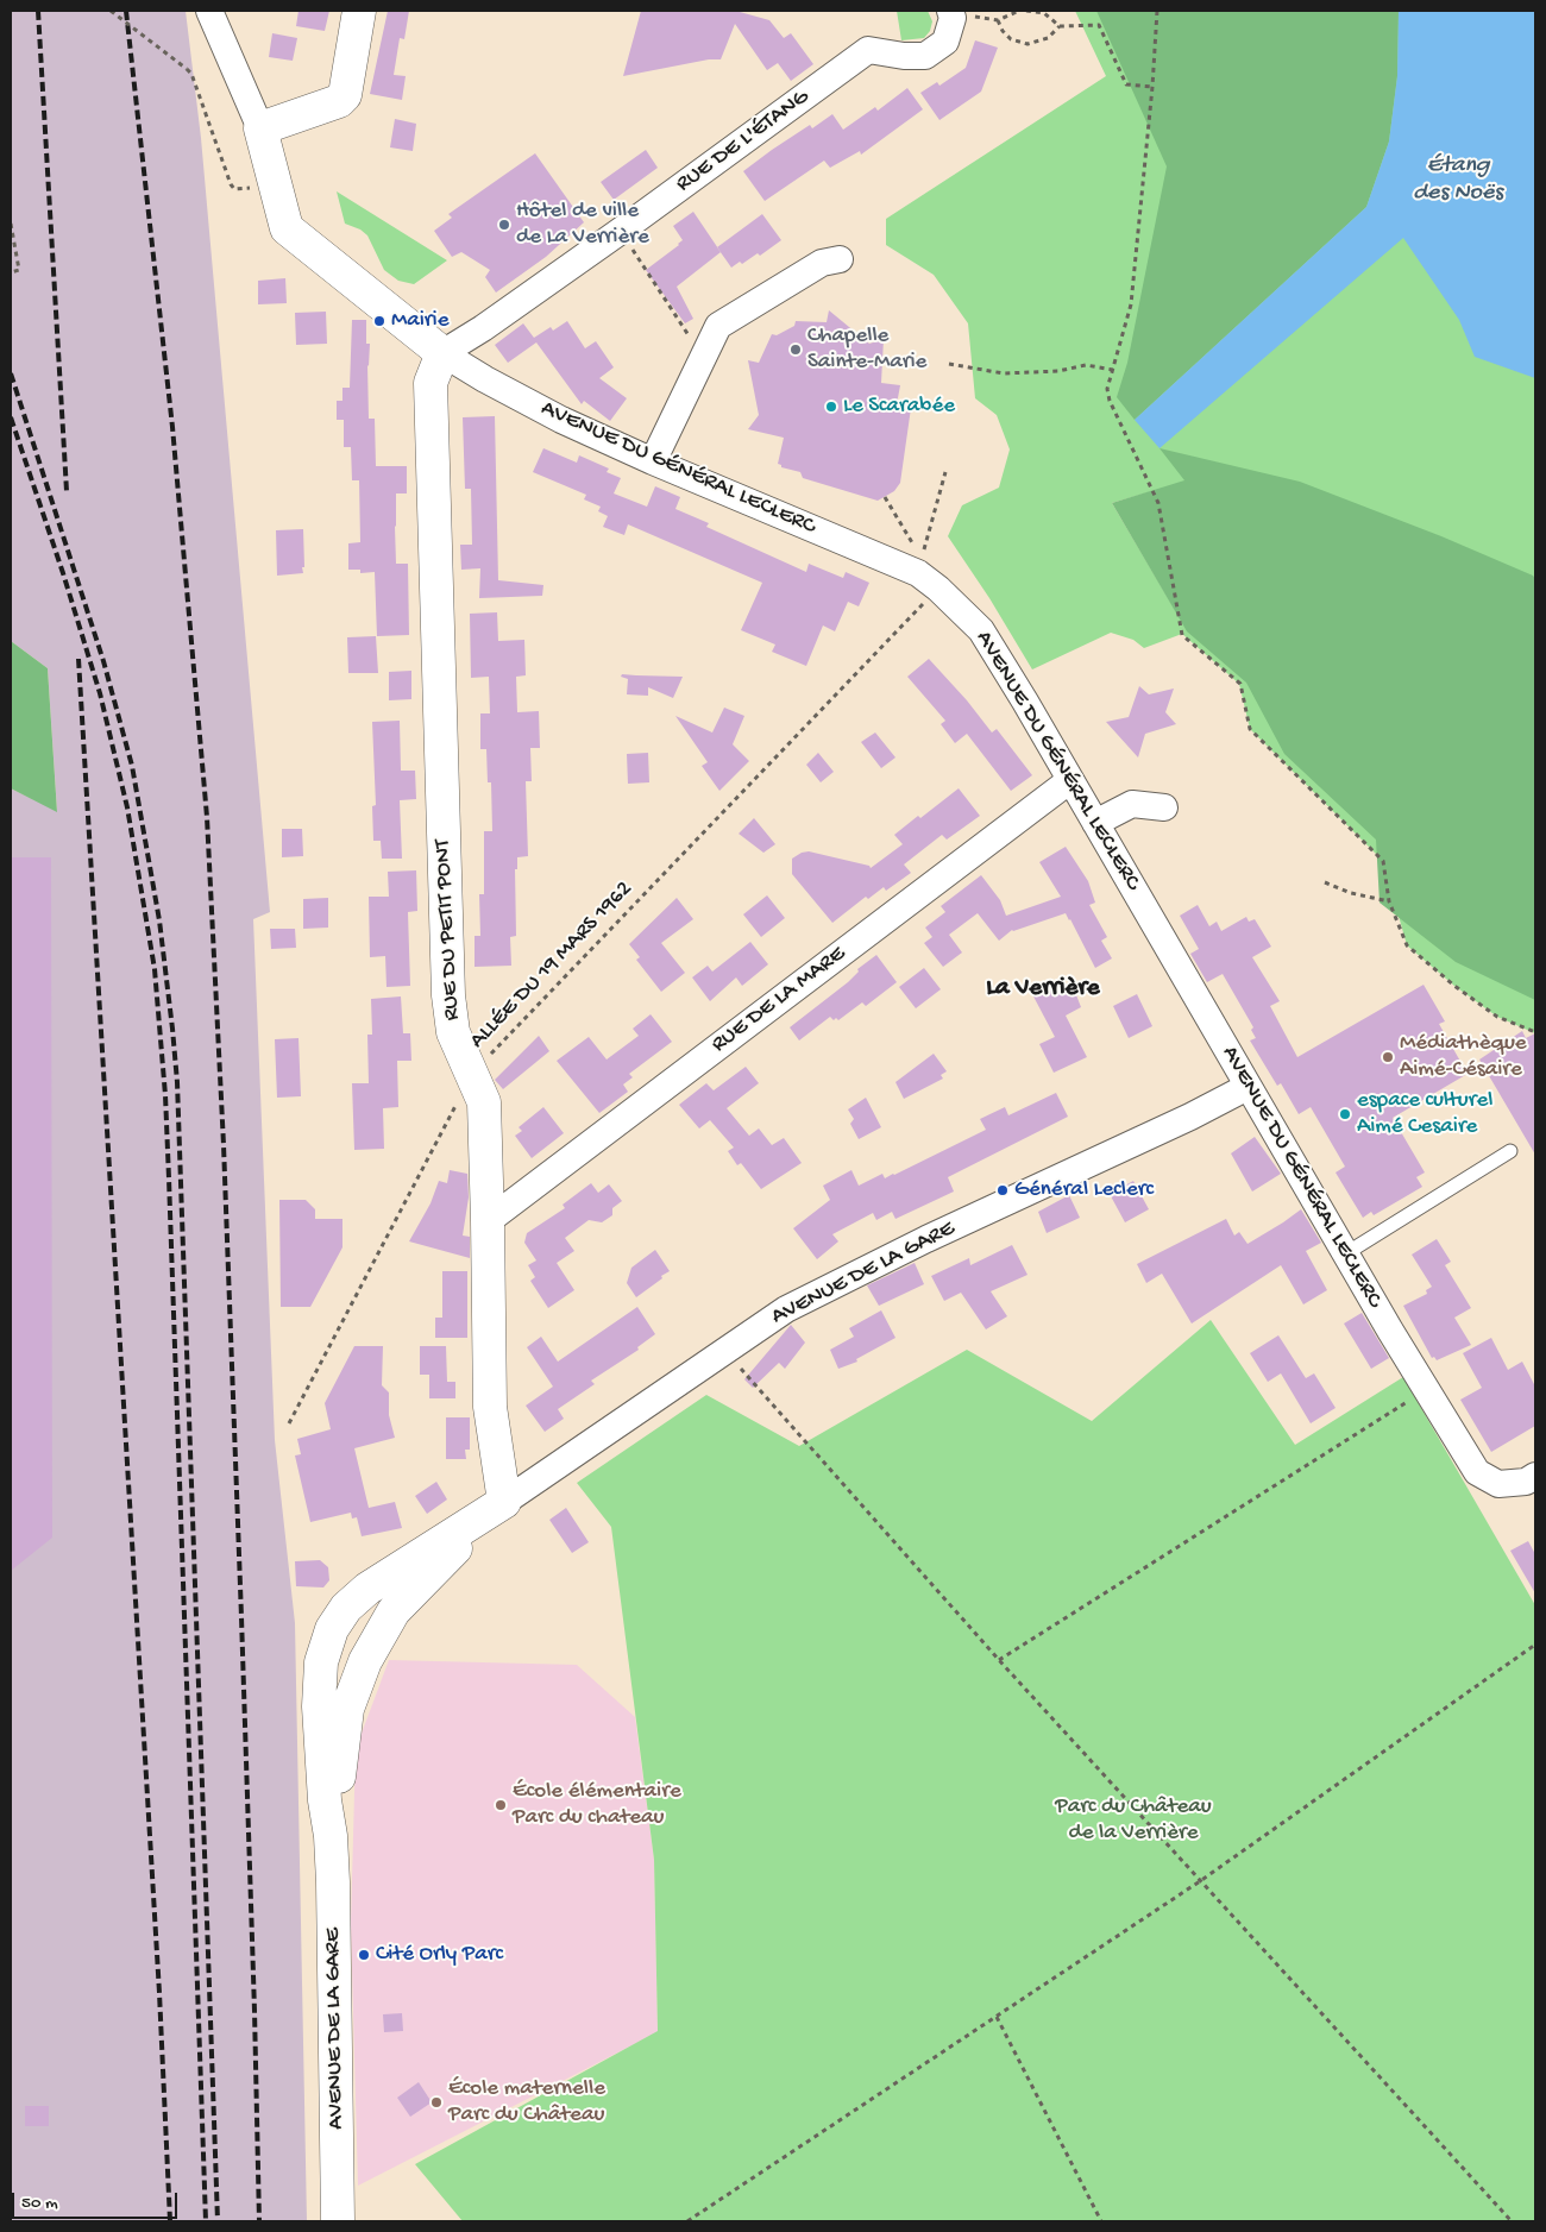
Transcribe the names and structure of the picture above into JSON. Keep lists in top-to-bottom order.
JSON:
{
  "streets": {
    "street": [
      "RUE DE L'ÉTANG",
      "AVENUE DU GÉNÉRAL LECLERC",
      "RUE DU PETIT PONT",
      "RUE DE LA MARE",
      "AVENUE DE LA GARE"
    ],
    "path": ["ALLÉE DU 19 MARS 1962"]
  },
  "crossings": [
    ["RUE DE L'ÉTANG", "AVENUE DU GÉNÉRAL LECLERC"],
    ["RUE DE L'ÉTANG", "RUE DU PETIT PONT"],
    ["AVENUE DU GÉNÉRAL LECLERC", "RUE DU PETIT PONT"],
    ["AVENUE DU GÉNÉRAL LECLERC", "RUE DE LA MARE"],
    ["AVENUE DU GÉNÉRAL LECLERC", "AVENUE DE LA GARE"],
    ["RUE DU PETIT PONT", "ALLÉE DU 19 MARS 1962"],
    ["RUE DU PETIT PONT", "RUE DE LA MARE"],
    ["RUE DU PETIT PONT", "AVENUE DE LA GARE"]
  ],
  "districts": ["La Verrière"],
  "water": ["Étang des Noës"],
  "parks": ["Parc du Château de la Verrière"],
  "places": [
    "Hôtel de ville de La Verrière",
    "Mairie",
    "Chapelle Sainte-Marie",
    "Le Scarabée",
    "Médiathèque Aimé-Césaire",
    "espace culturel Aimé Cesaire",
    "Général Leclerc",
    "École élémentaire Parc du chateau",
    "Cité Orly Parc",
    "École maternelle Parc du Château"
  ],
  "scale_bar": "50 m"
}
